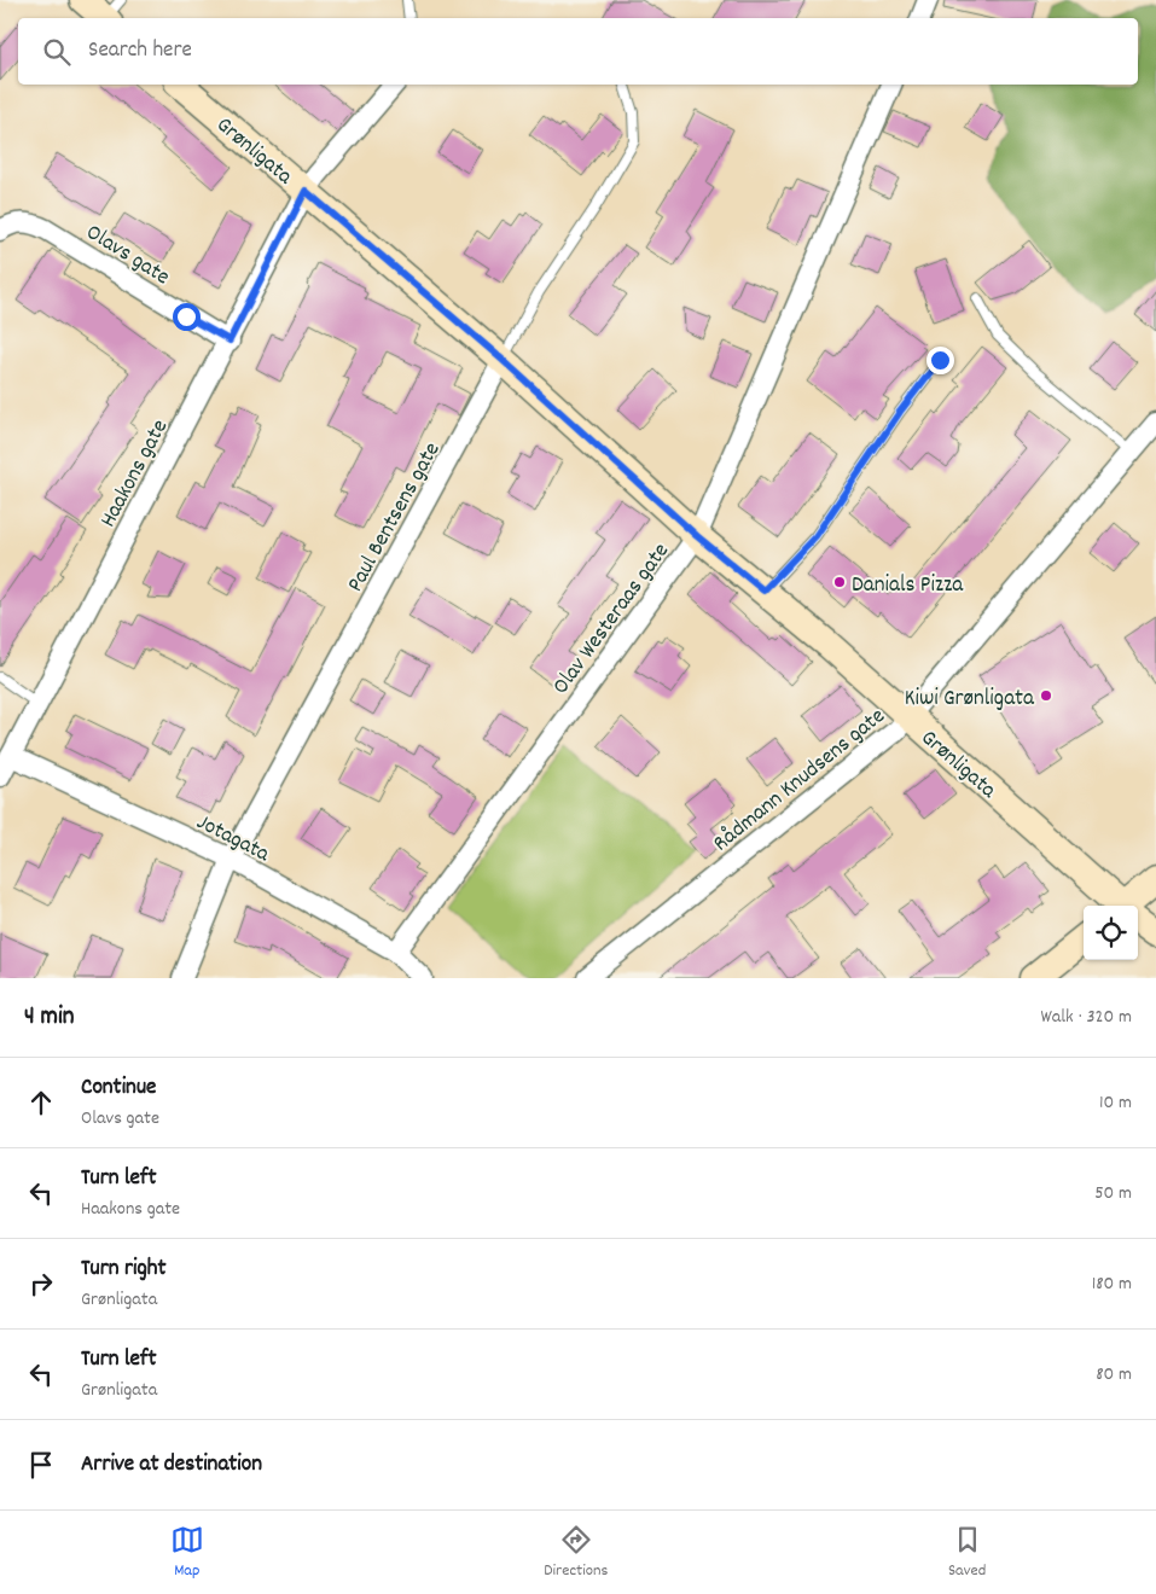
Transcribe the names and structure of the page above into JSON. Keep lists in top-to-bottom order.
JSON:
{
  "streets": {
    "main road": ["Grønligata"],
    "street": [
      "Olavs gate",
      "Haakons gate",
      "Paul Bentsens gate",
      "Olav Westeraas gate",
      "Rådmann Knudsens gate",
      "Jotagata"
    ]
  },
  "crossings": [
    ["Grønligata", "Haakons gate"],
    ["Grønligata", "Paul Bentsens gate"],
    ["Grønligata", "Olav Westeraas gate"],
    ["Grønligata", "Rådmann Knudsens gate"],
    ["Olavs gate", "Haakons gate"],
    ["Haakons gate", "Jotagata"],
    ["Paul Bentsens gate", "Jotagata"],
    ["Olav Westeraas gate", "Jotagata"]
  ],
  "places": ["Danials Pizza", "Kiwi Grønligata"],
  "page": {
    "search": "Search here",
    "heading": ["4 min", "Walk · 320 m"],
    "list": [
      ["Continue", "Olavs gate", "10 m"],
      ["Turn left", "Haakons gate", "50 m"],
      ["Turn right", "Grønligata", "180 m"],
      ["Turn left", "Grønligata", "80 m"],
      "Arrive at destination"
    ],
    "nav": ["Map", "Directions", "Saved"]
  }
}
